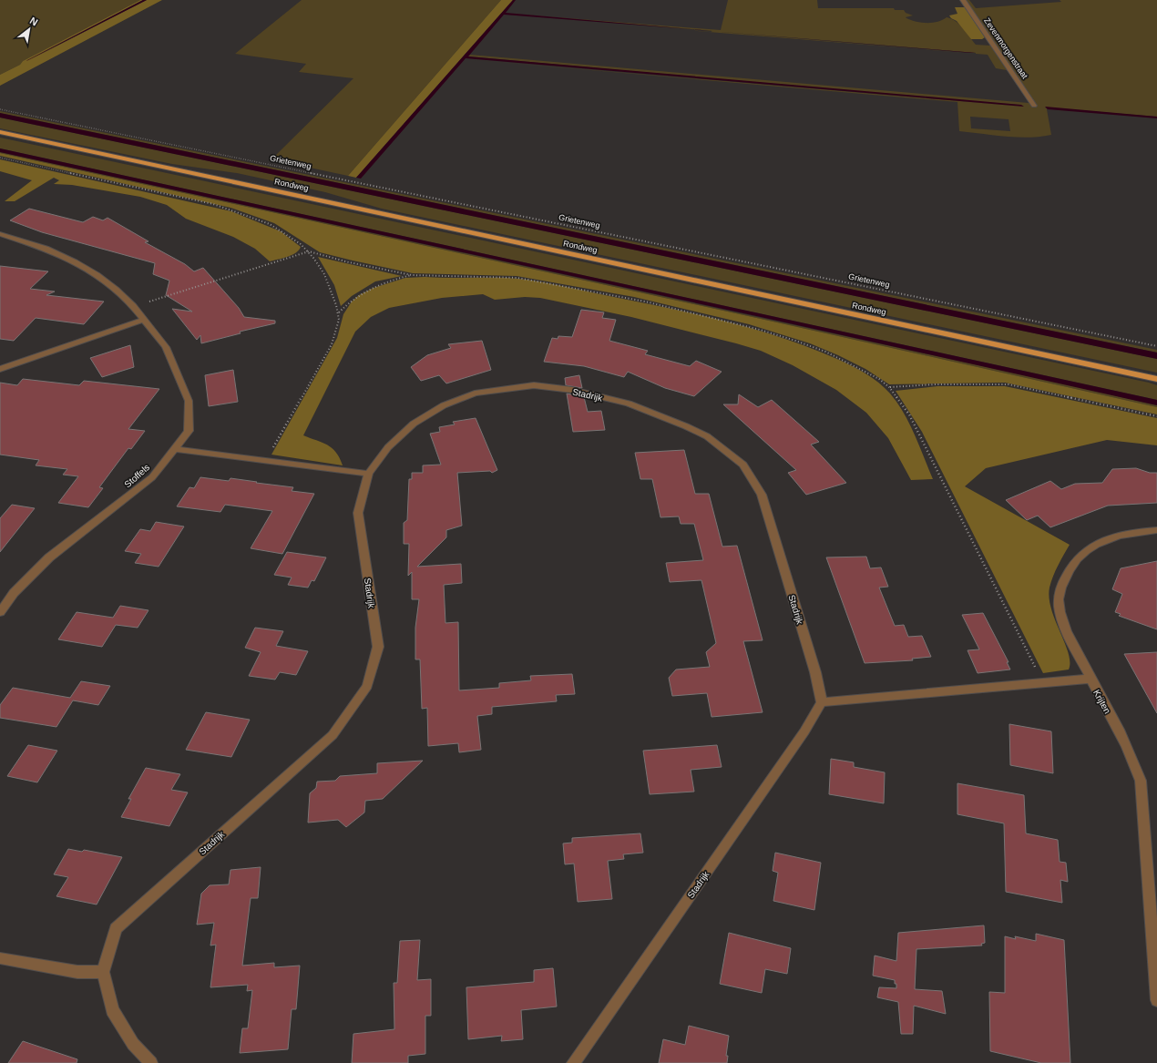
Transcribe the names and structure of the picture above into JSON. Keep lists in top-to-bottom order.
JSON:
{
  "streets": {
    "main road": ["Rondweg"],
    "street": [
      "Zevenmorgenstraat",
      "Stadrijk",
      "Stoffels",
      "Krijten"
    ],
    "path": ["Grietenweg"]
  },
  "north": "top right"
}
